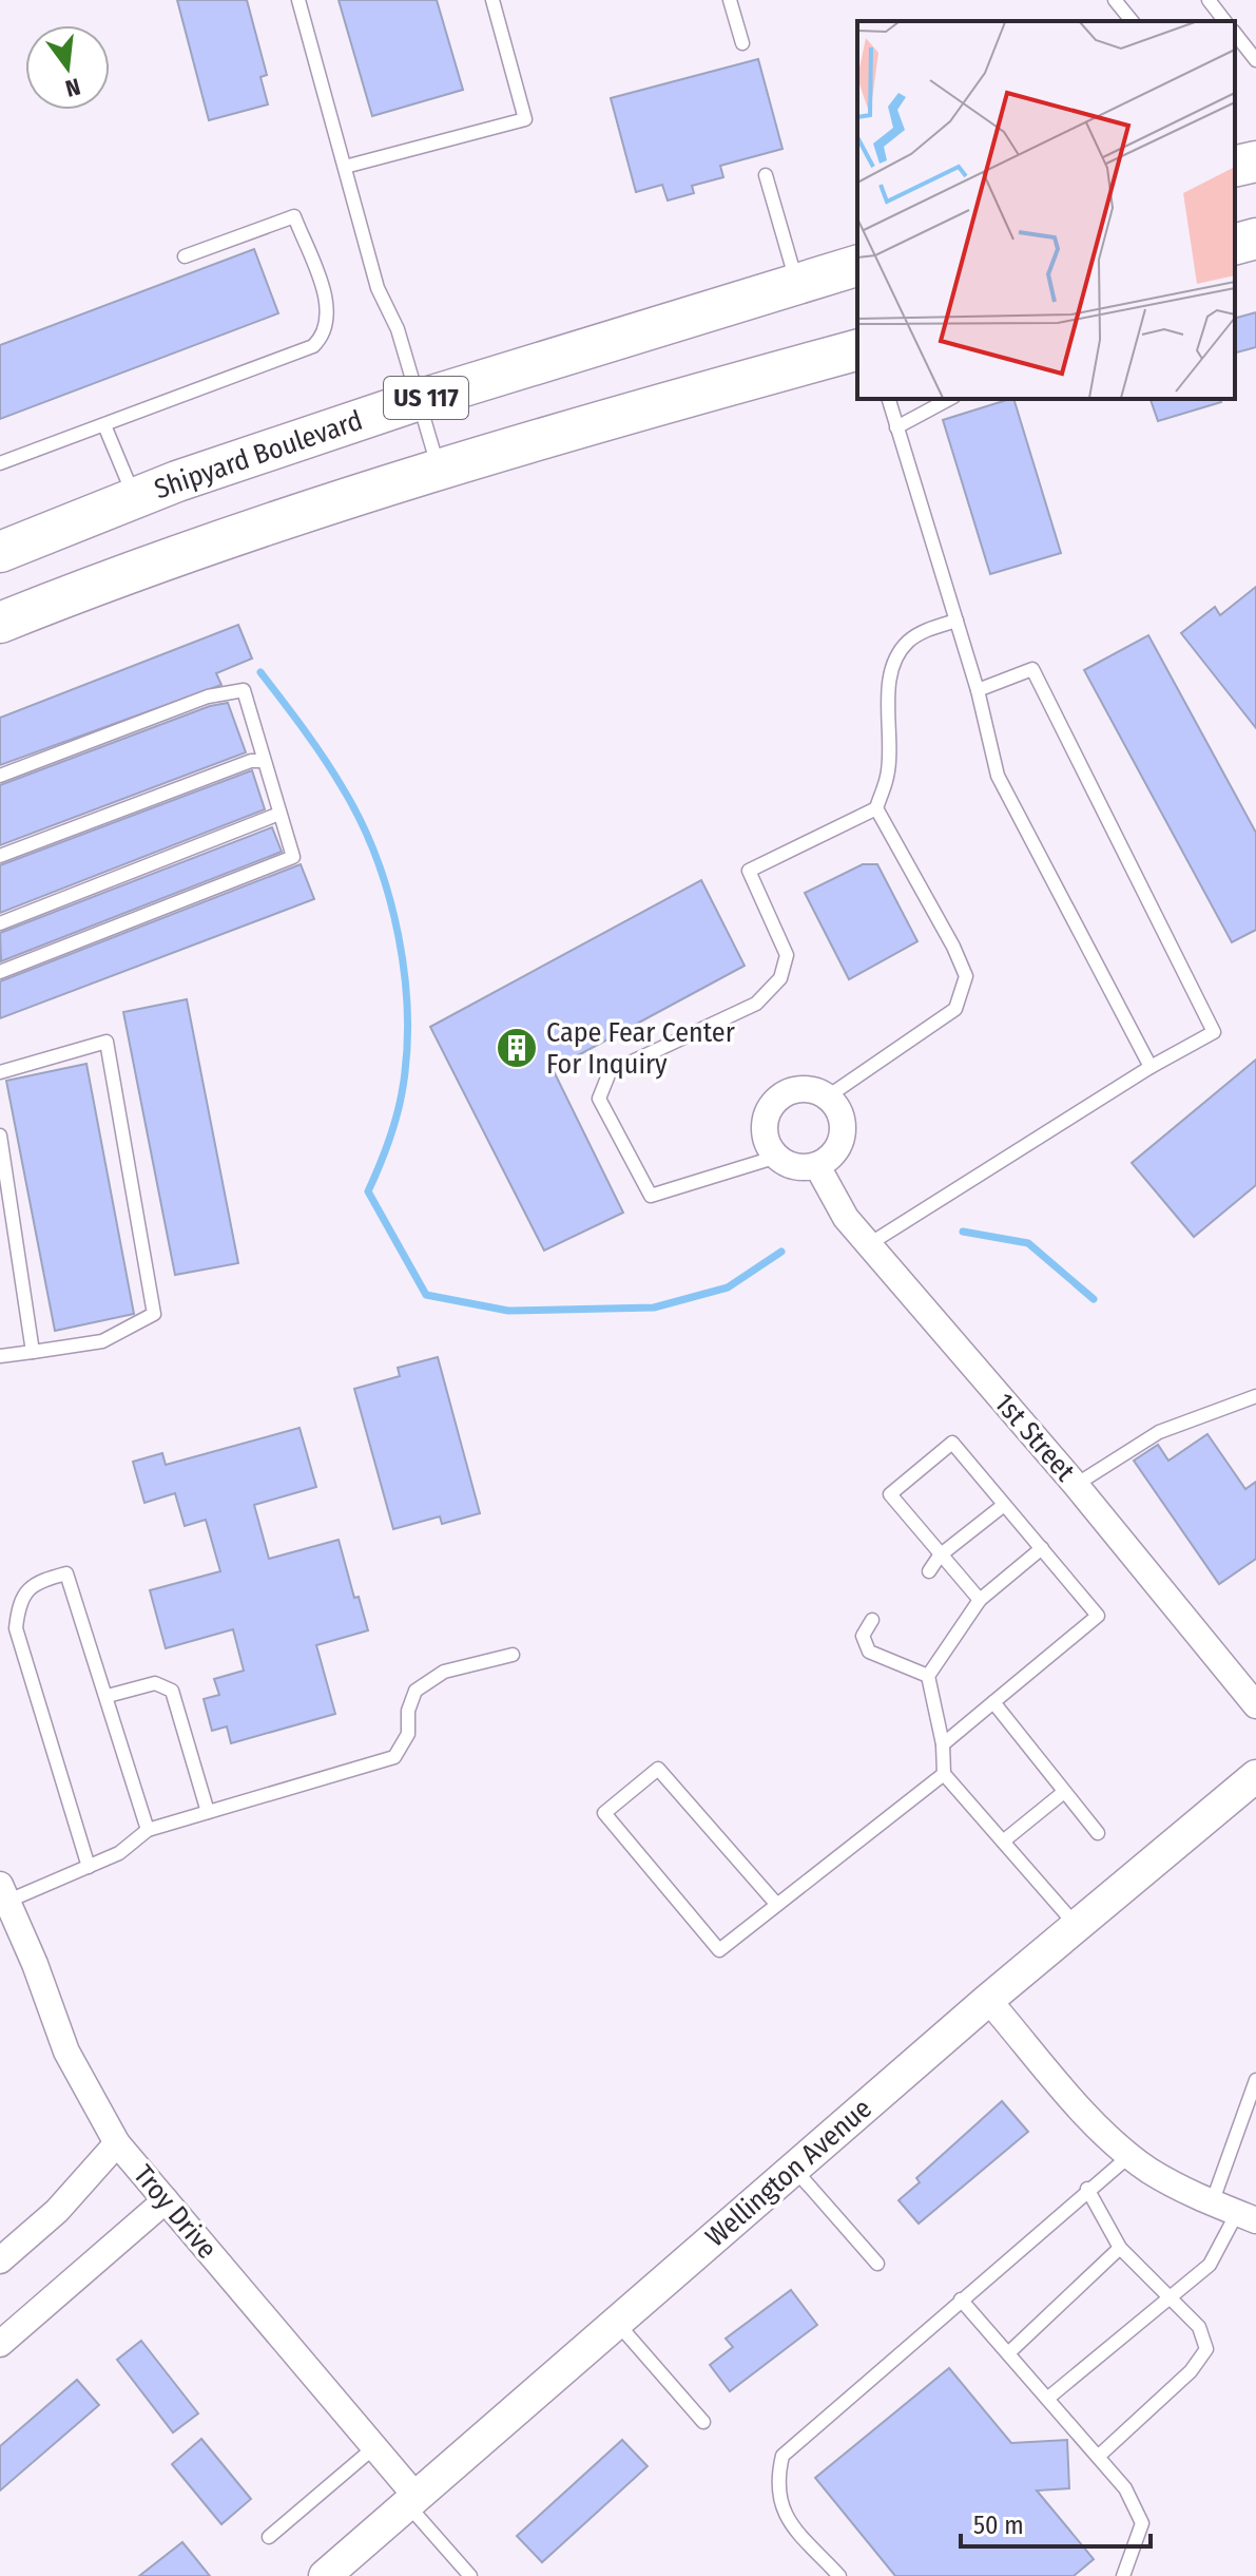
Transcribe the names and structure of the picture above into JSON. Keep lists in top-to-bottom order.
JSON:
{
  "streets": {
    "main road": ["US 117", "Shipyard Boulevard"],
    "street": ["1st Street", "Wellington Avenue", "Troy Drive"]
  },
  "crossings": [
    ["Wellington Avenue", "Troy Drive"]
  ],
  "places": {
    "building": ["Cape Fear Center For Inquiry"]
  },
  "scale_bar": "50 m",
  "north": "bottom"
}
